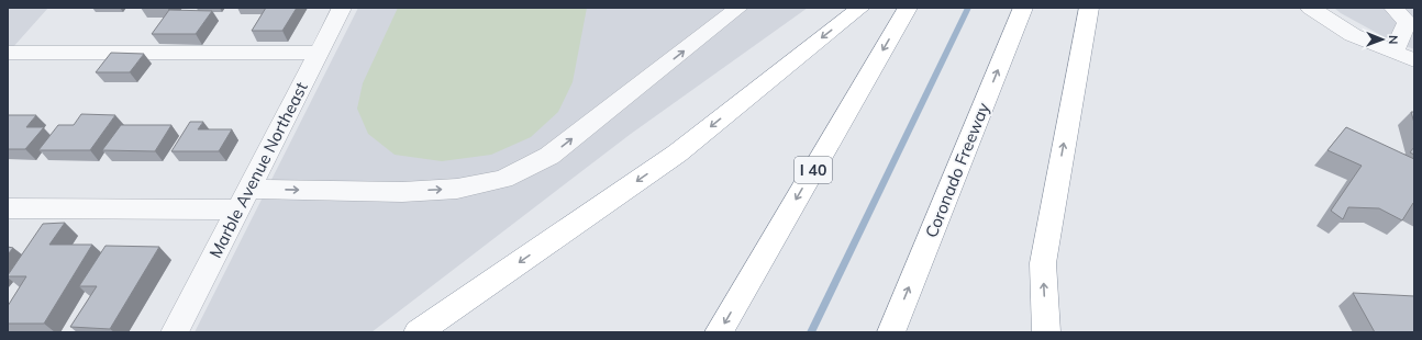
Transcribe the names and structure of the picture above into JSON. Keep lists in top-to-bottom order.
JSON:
{
  "streets": {
    "highway": ["I 40", "Coronado Freeway"],
    "street": ["Marble Avenue Northeast"]
  },
  "north": "right"
}
